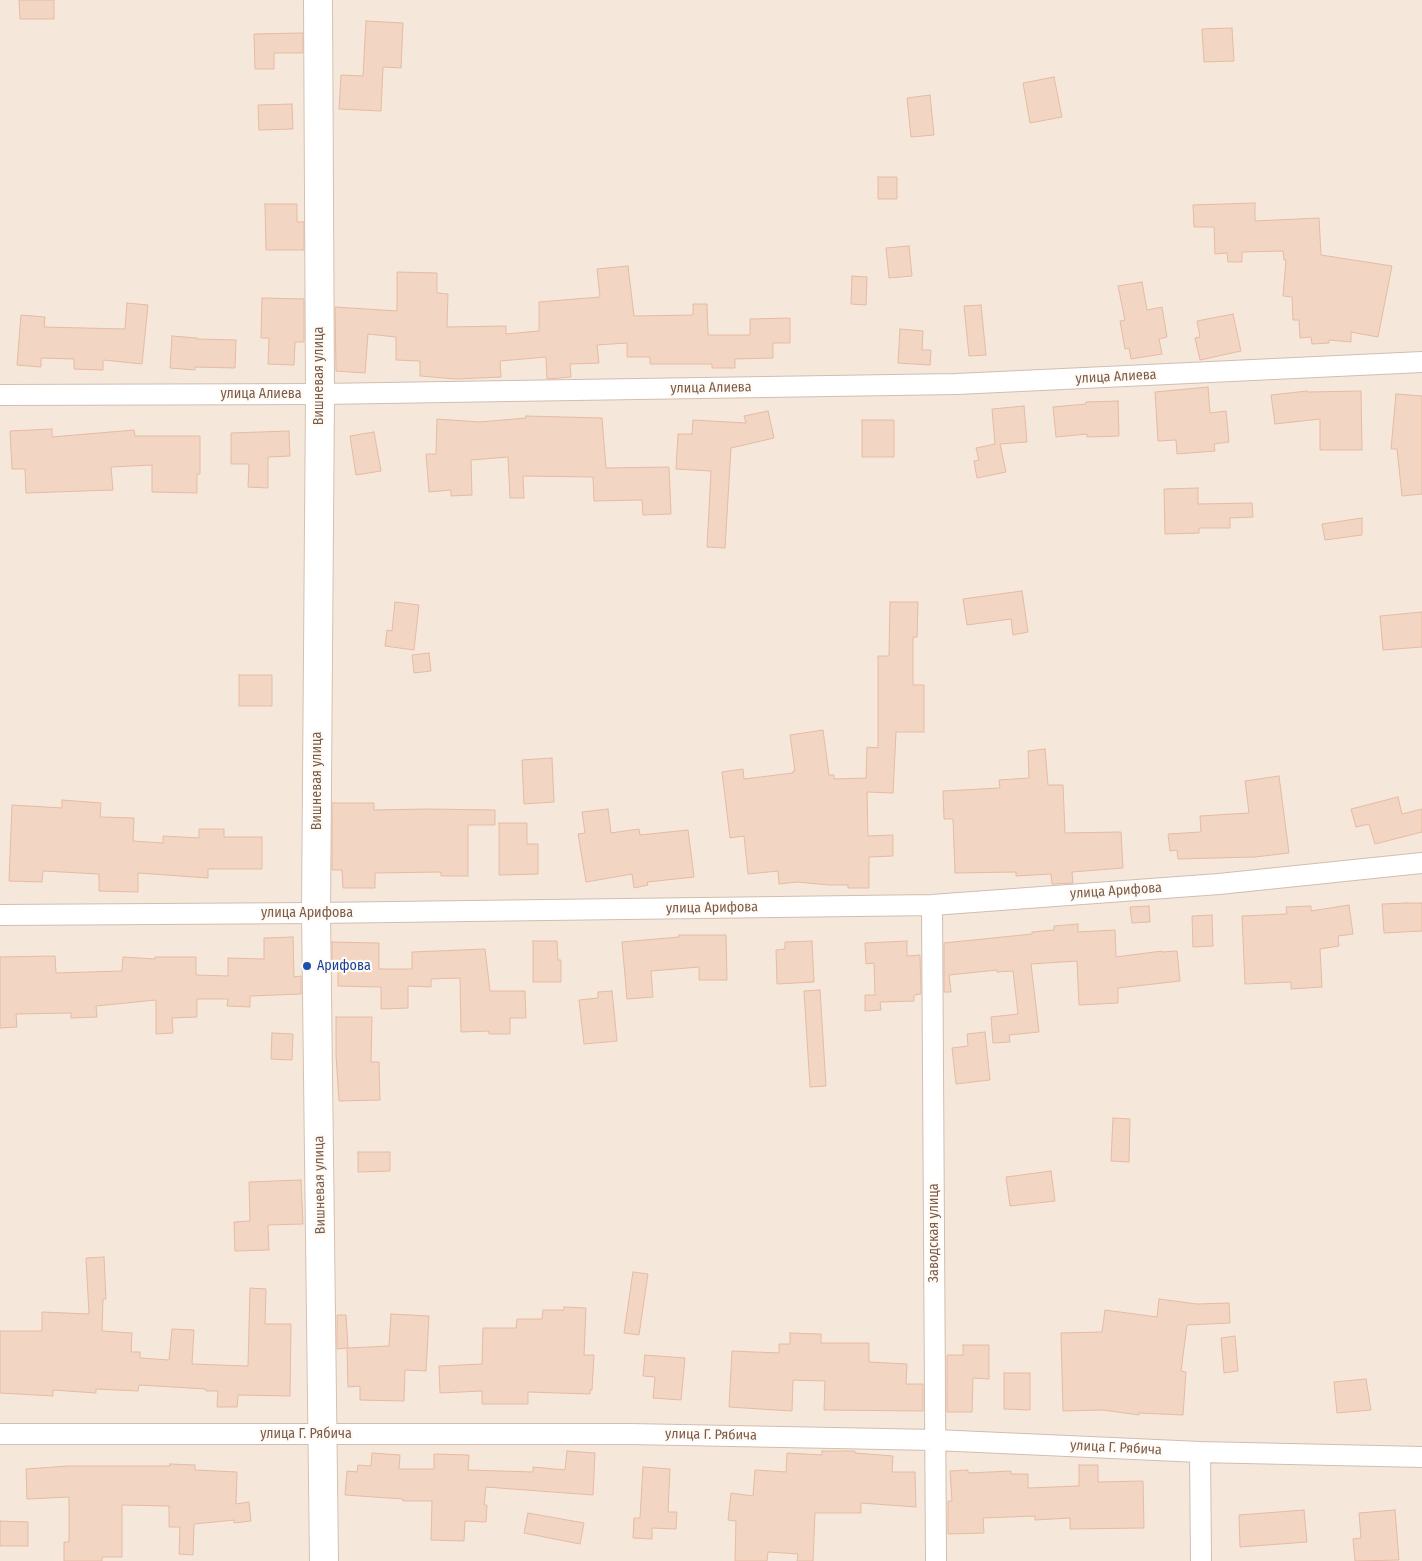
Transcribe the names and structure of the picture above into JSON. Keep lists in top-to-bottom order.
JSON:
{
  "streets": {
    "street": [
      "Вишневая улица",
      "улица Алиева",
      "улица Арифова",
      "Заводская улица",
      "улица Г. Рябича"
    ]
  },
  "crossings": [
    ["Вишневая улица", "улица Алиева"],
    ["Вишневая улица", "улица Арифова"],
    ["Вишневая улица", "улица Г. Рябича"],
    ["улица Арифова", "Заводская улица"],
    ["Заводская улица", "улица Г. Рябича"]
  ],
  "places": ["Арифова"]
}
